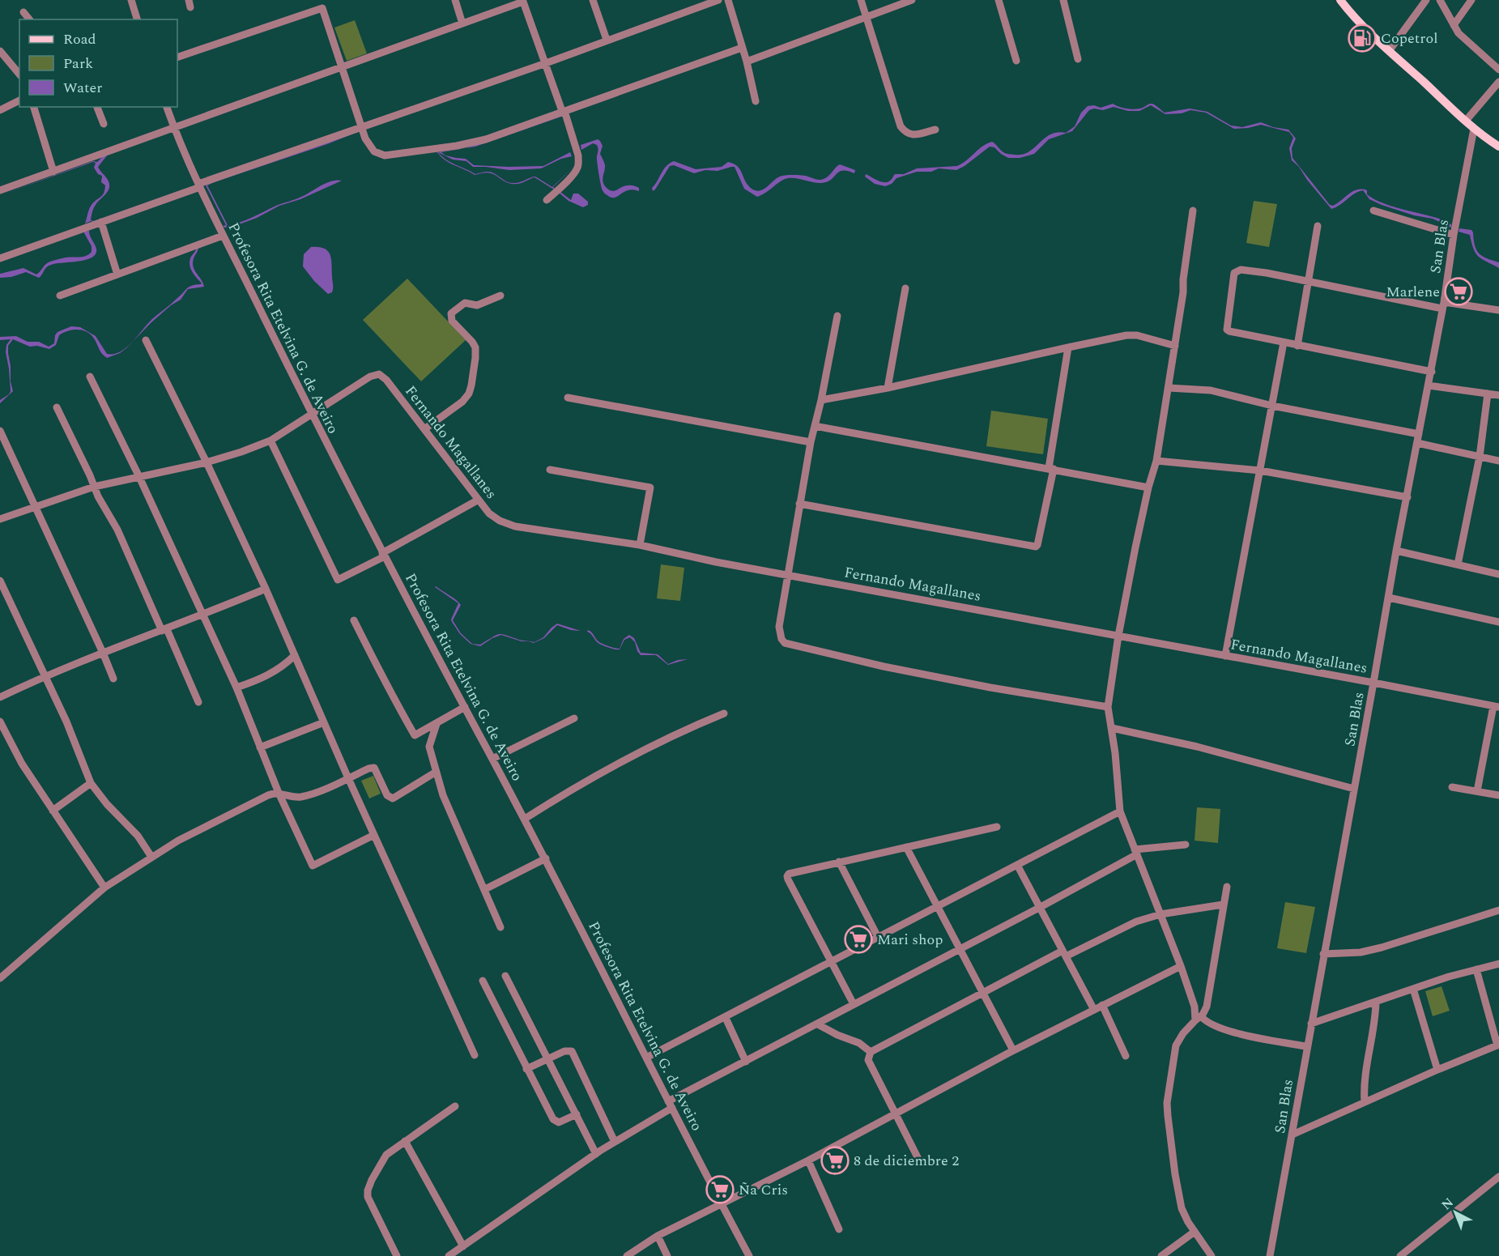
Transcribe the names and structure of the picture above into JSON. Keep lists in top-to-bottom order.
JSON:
{
  "streets": {
    "street": ["San Blas", "Profesora Rita Etelvina G. de Aveiro", "Fernando Magallanes"]
  },
  "crossings": [
    ["San Blas", "Fernando Magallanes"],
    ["Profesora Rita Etelvina G. de Aveiro", "Fernando Magallanes"]
  ],
  "places": {
    "fuel station": ["Copetrol"],
    "supermarket": [
      "Marlene",
      "Mari shop",
      "8 de diciembre 2",
      "Ña Cris"
    ]
  },
  "legend": ["Road", "Park", "Water"],
  "north": "top left"
}
